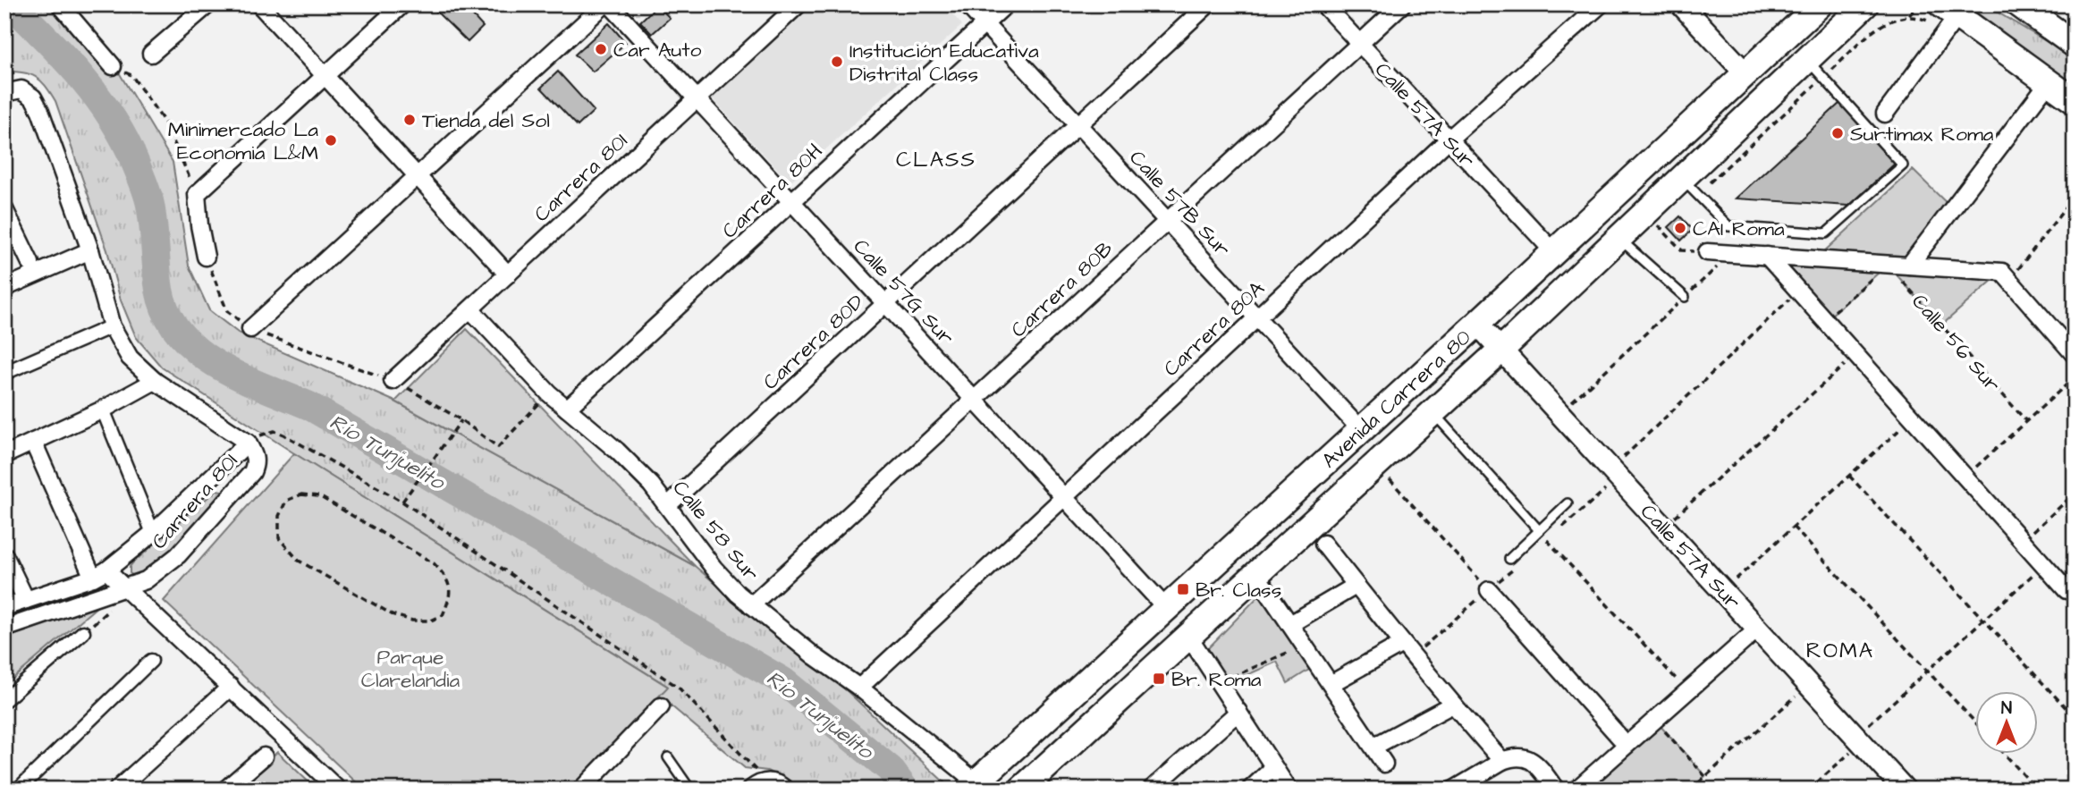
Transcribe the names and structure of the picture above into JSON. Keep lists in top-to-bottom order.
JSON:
{
  "streets": {
    "main road": ["Avenida Carrera 80"],
    "street": [
      "Calle 57A Sur",
      "Carrera 80I",
      "Carrera 80H",
      "Calle 57B Sur",
      "Carrera 80B",
      "Calle 57G Sur",
      "Carrera 80A",
      "Carrera 80D",
      "Calle 58 Sur"
    ],
    "path": ["Calle 56 Sur"]
  },
  "crossings": [
    ["Calle 57A Sur", "Carrera 80B"],
    ["Calle 57A Sur", "Carrera 80A"],
    ["Calle 57A Sur", "Avenida Carrera 80"],
    ["Carrera 80I", "Calle 57G Sur"],
    ["Carrera 80I", "Calle 58 Sur"],
    ["Carrera 80H", "Calle 57B Sur"],
    ["Carrera 80H", "Calle 57G Sur"],
    ["Carrera 80H", "Calle 58 Sur"],
    ["Calle 57B Sur", "Carrera 80B"],
    ["Calle 57B Sur", "Carrera 80A"],
    ["Calle 57B Sur", "Carrera 80D"],
    ["Calle 57B Sur", "Avenida Carrera 80"],
    ["Carrera 80B", "Calle 57G Sur"],
    ["Carrera 80B", "Calle 58 Sur"],
    ["Calle 57G Sur", "Carrera 80A"],
    ["Calle 57G Sur", "Carrera 80D"],
    ["Calle 57G Sur", "Avenida Carrera 80"],
    ["Carrera 80A", "Calle 58 Sur"],
    ["Carrera 80D", "Calle 58 Sur"],
    ["Avenida Carrera 80", "Calle 58 Sur"]
  ],
  "districts": ["CLASS", "ROMA"],
  "water": ["Río Tunjuelito"],
  "parks": ["Parque Clarelandia"],
  "places": {
    "other": [
      "Car Auto",
      "Institución Educativa Distrital Class",
      "Tienda del Sol",
      "Surtimax Roma",
      "Minimercado La Economia L&M",
      "CAI Roma"
    ],
    "transit": ["Br. Class", "Br. Roma"]
  },
  "north": "top"
}
